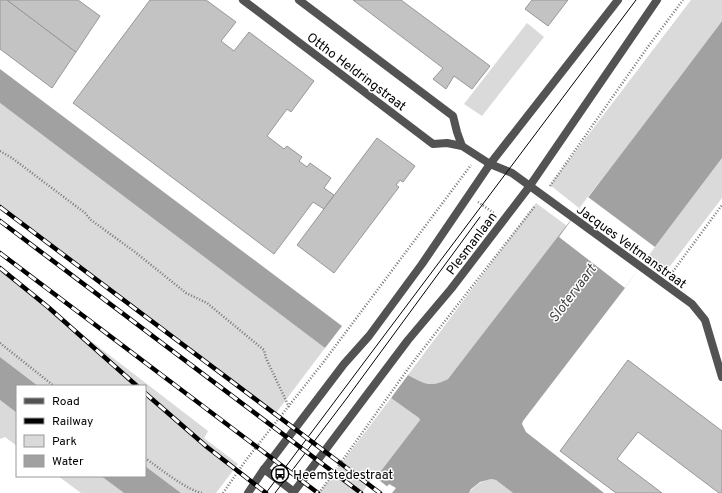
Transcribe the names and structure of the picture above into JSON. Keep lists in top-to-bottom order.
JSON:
{
  "streets": {
    "street": ["Ottho Heldringstraat", "Plesmanlaan", "Jacques Veltmanstraat"]
  },
  "crossings": [
    ["Ottho Heldringstraat", "Plesmanlaan"],
    ["Ottho Heldringstraat", "Jacques Veltmanstraat"],
    ["Plesmanlaan", "Jacques Veltmanstraat"]
  ],
  "water": ["Slotervaart"],
  "places": {
    "bus stop": ["Heemstedestraat"]
  },
  "legend": [
    "Road",
    "Railway",
    "Park",
    "Water"
  ]
}
